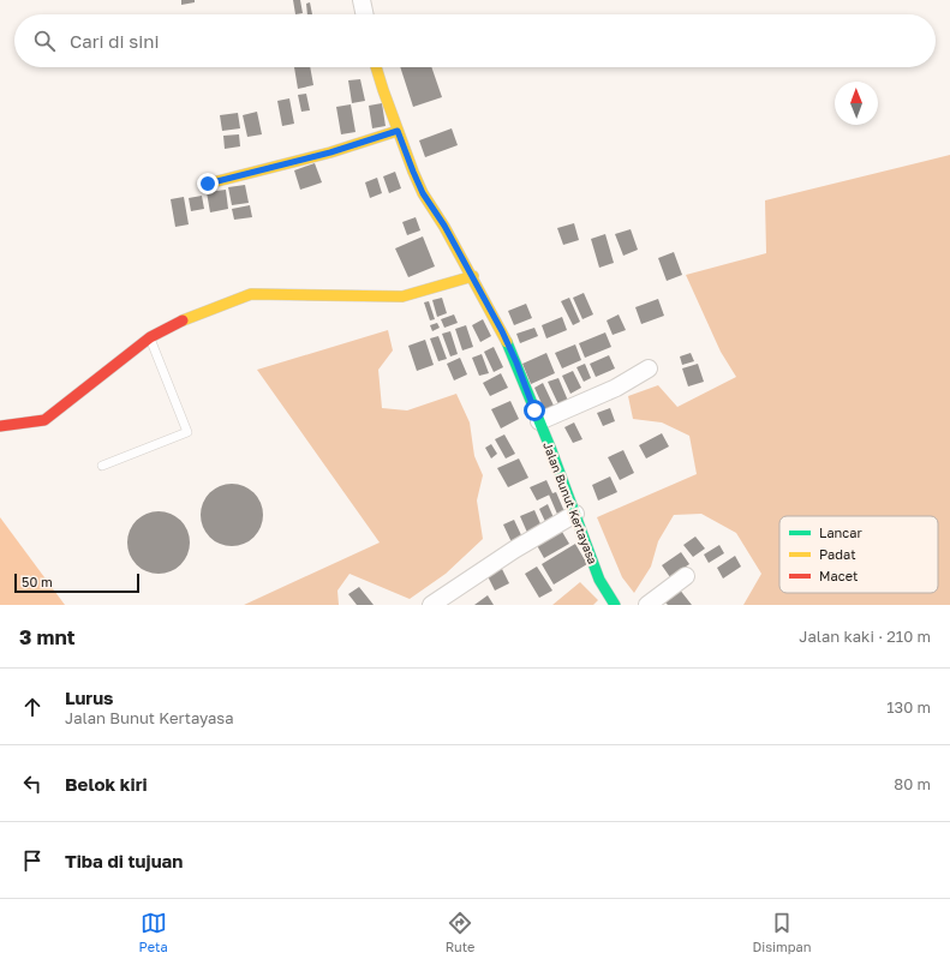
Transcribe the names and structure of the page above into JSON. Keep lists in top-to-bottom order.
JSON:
{
  "streets": {
    "street": ["Jalan Bunut Kertayasa"]
  },
  "legend": ["Lancar", "Padat", "Macet"],
  "scale_bar": "50 m",
  "north": "top",
  "page": {
    "search": "Cari di sini",
    "scale": "50 m",
    "heading": ["3 mnt", "Jalan kaki · 210 m"],
    "list": [
      ["Lurus", "Jalan Bunut Kertayasa", "130 m"],
      ["Belok kiri", "80 m"],
      "Tiba di tujuan"
    ],
    "nav": ["Peta", "Rute", "Disimpan"]
  }
}
